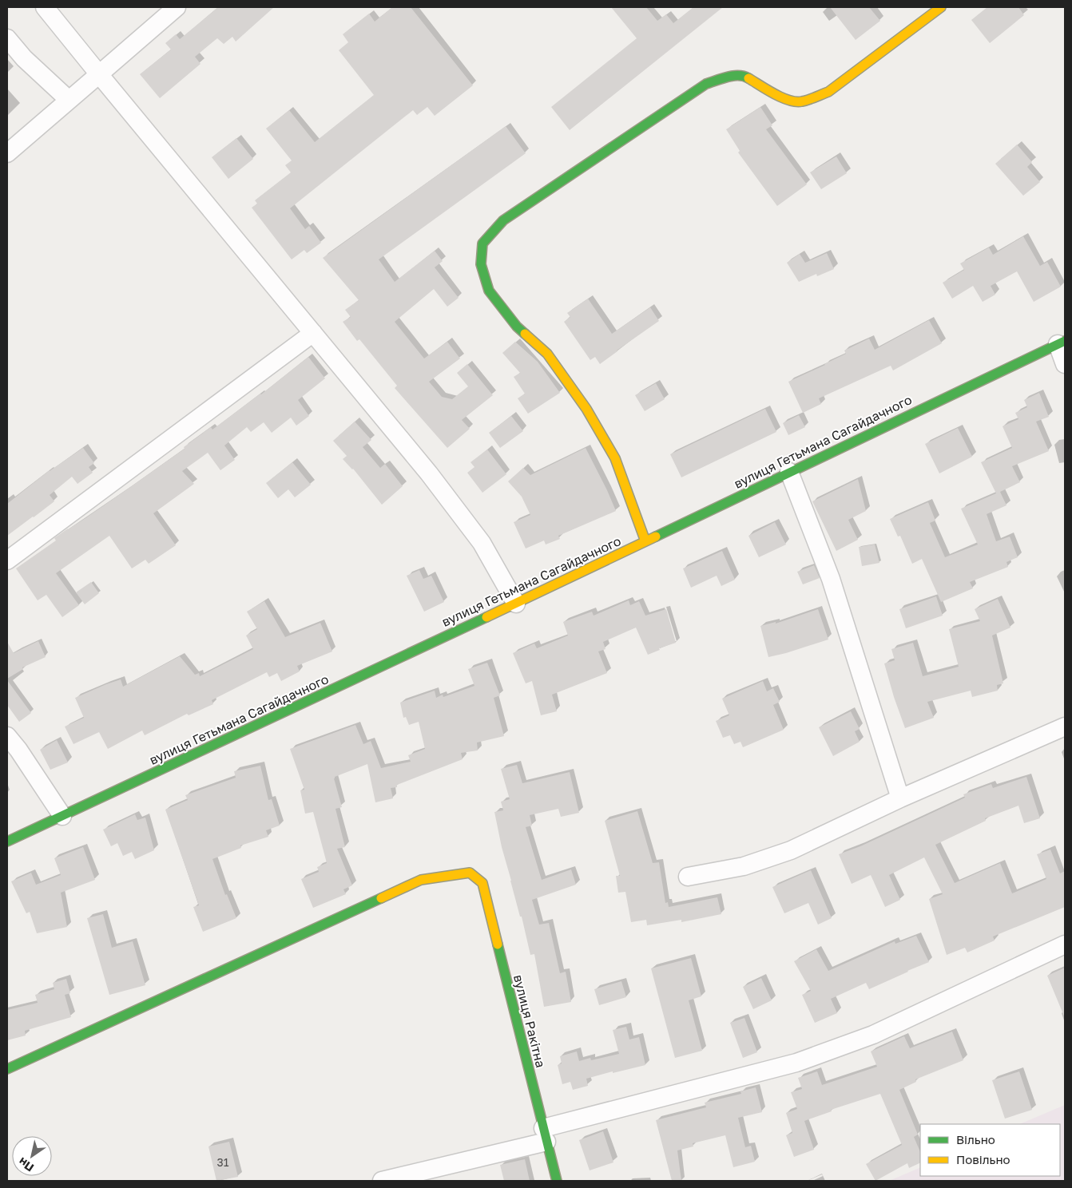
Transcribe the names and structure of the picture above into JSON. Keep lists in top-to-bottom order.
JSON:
{
  "streets": {
    "street": ["вулиця Гетьмана Сагайдачного", "вулиця Ракітна"]
  },
  "house_numbers": ["31"],
  "legend": ["Вільно", "Повільно"],
  "north": "bottom left"
}
